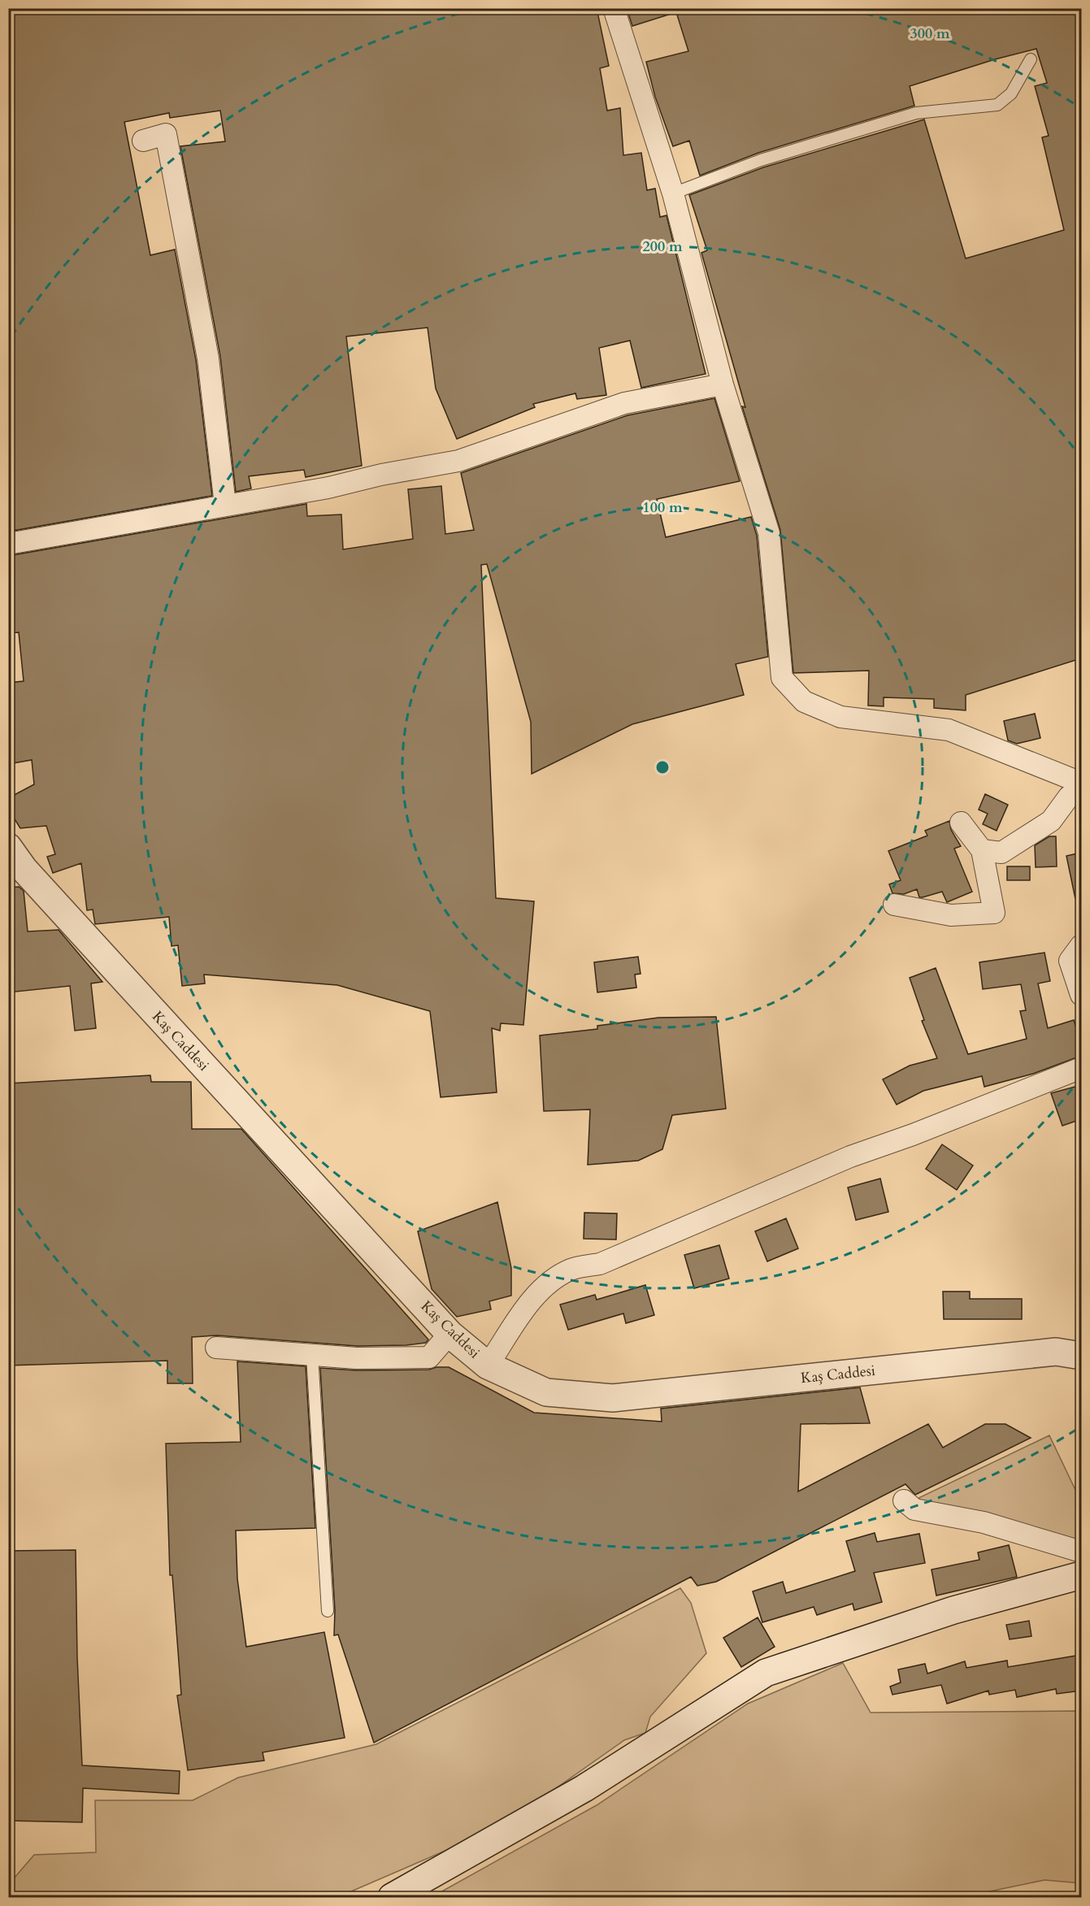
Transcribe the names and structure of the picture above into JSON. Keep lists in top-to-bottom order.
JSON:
{
  "streets": {
    "street": ["Kaş Caddesi"]
  },
  "rings": ["300 m", "200 m", "100 m"]
}
